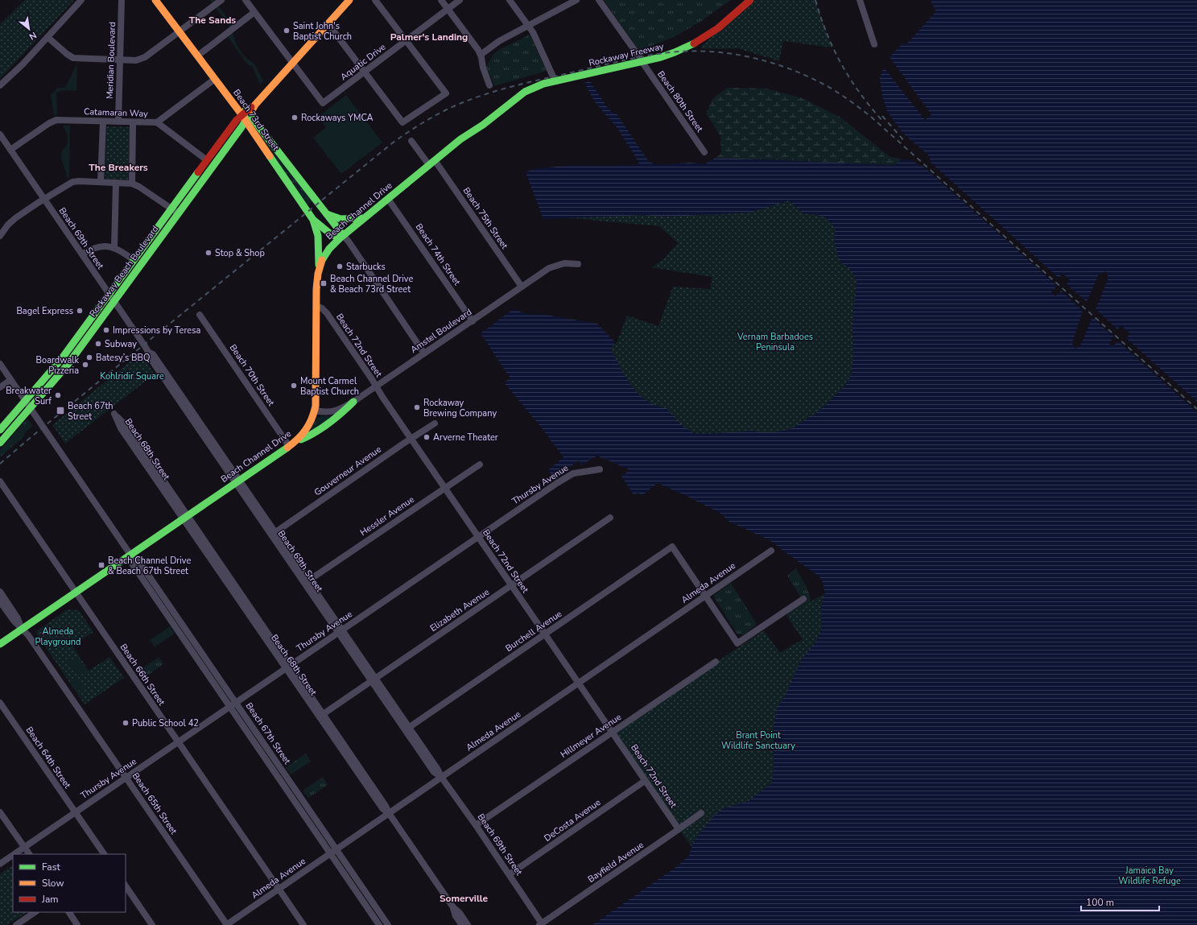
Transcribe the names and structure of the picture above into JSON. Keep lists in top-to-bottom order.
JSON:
{
  "streets": {
    "main road": [
      "Rockaway Freeway",
      "Beach 73rd Street",
      "Beach Channel Drive",
      "Rockaway Beach Boulevard"
    ],
    "street": [
      "Meridian Boulevard",
      "Aquatic Drive",
      "Beach 80th Street",
      "Catamaran Way",
      "Beach 75th Street",
      "Beach 69th Street",
      "Beach 74th Street",
      "Amstel Boulevard",
      "Beach 72nd Street",
      "Beach 70th Street",
      "Beach 68th Street",
      "Gouverneur Avenue",
      "Thursby Avenue",
      "Hessler Avenue",
      "Almeda Avenue",
      "Elizabeth Avenue",
      "Burchell Avenue",
      "Beach 66th Street",
      "Beach 67th Street",
      "Hillmeyer Avenue",
      "Beach 64th Street",
      "Beach 65th Street",
      "DeCosta Avenue",
      "Bayfield Avenue"
    ]
  },
  "crossings": [
    ["Rockaway Freeway", "Beach 80th Street"],
    ["Rockaway Freeway", "Beach Channel Drive"],
    ["Meridian Boulevard", "Catamaran Way"],
    ["Aquatic Drive", "Rockaway Beach Boulevard"],
    ["Catamaran Way", "Beach 73rd Street"],
    ["Catamaran Way", "Beach 69th Street"],
    ["Beach 73rd Street", "Beach Channel Drive"],
    ["Beach 73rd Street", "Rockaway Beach Boulevard"],
    ["Beach 73rd Street", "Amstel Boulevard"],
    ["Beach Channel Drive", "Beach 75th Street"],
    ["Beach Channel Drive", "Beach 69th Street"],
    ["Beach Channel Drive", "Beach 74th Street"],
    ["Beach Channel Drive", "Amstel Boulevard"],
    ["Beach Channel Drive", "Beach 72nd Street"],
    ["Beach Channel Drive", "Beach 70th Street"],
    ["Beach Channel Drive", "Beach 68th Street"],
    ["Beach Channel Drive", "Beach 66th Street"],
    ["Beach Channel Drive", "Beach 67th Street"],
    ["Beach Channel Drive", "Beach 65th Street"],
    ["Beach 75th Street", "Amstel Boulevard"],
    ["Beach 69th Street", "Rockaway Beach Boulevard"],
    ["Beach 69th Street", "Gouverneur Avenue"],
    ["Beach 69th Street", "Thursby Avenue"],
    ["Beach 69th Street", "Hessler Avenue"],
    ["Beach 69th Street", "Almeda Avenue"],
    ["Beach 69th Street", "Elizabeth Avenue"],
    ["Beach 69th Street", "Burchell Avenue"],
    ["Beach 69th Street", "Hillmeyer Avenue"],
    ["Beach 69th Street", "DeCosta Avenue"],
    ["Beach 69th Street", "Bayfield Avenue"],
    ["Beach 74th Street", "Amstel Boulevard"],
    ["Rockaway Beach Boulevard", "Beach 67th Street"],
    ["Amstel Boulevard", "Beach 72nd Street"],
    ["Beach 72nd Street", "Gouverneur Avenue"],
    ["Beach 72nd Street", "Thursby Avenue"],
    ["Beach 72nd Street", "Hessler Avenue"],
    ["Beach 72nd Street", "Almeda Avenue"],
    ["Beach 72nd Street", "Elizabeth Avenue"],
    ["Beach 72nd Street", "Burchell Avenue"],
    ["Beach 72nd Street", "Hillmeyer Avenue"],
    ["Beach 72nd Street", "DeCosta Avenue"],
    ["Beach 72nd Street", "Bayfield Avenue"],
    ["Beach 68th Street", "Thursby Avenue"],
    ["Beach 68th Street", "Almeda Avenue"],
    ["Beach 68th Street", "Elizabeth Avenue"],
    ["Thursby Avenue", "Beach 66th Street"],
    ["Thursby Avenue", "Beach 67th Street"],
    ["Thursby Avenue", "Beach 64th Street"],
    ["Thursby Avenue", "Beach 65th Street"],
    ["Almeda Avenue", "Burchell Avenue"],
    ["Almeda Avenue", "Beach 66th Street"],
    ["Almeda Avenue", "Beach 67th Street"],
    ["Almeda Avenue", "Beach 65th Street"]
  ],
  "districts": [
    "The Sands",
    "Palmer's Landing",
    "The Breakers",
    "Somerville"
  ],
  "parks": [
    "Vernam Barbadoes Peninsula",
    "Kohlridir Square",
    "Almeda Playground",
    "Brant Point Wildlife Sanctuary",
    "Jamaica Bay Wildlife Refuge"
  ],
  "places": {
    "other": [
      "Saint John's Baptist Church",
      "Rockaways YMCA",
      "Stop & Shop",
      "Starbucks",
      "Bagel Express",
      "Impressions by Teresa",
      "Subway",
      "Batesy’s BBQ",
      "Boardwalk Pizzeria",
      "Mount Carmel Baptist Church",
      "Breakwater Surf",
      "Rockaway Brewing Company",
      "Arverne Theater",
      "Public School 42"
    ],
    "transit": ["Beach Channel Drive & Beach 73rd Street", "Beach 67th Street", "Beach Channel Drive & Beach 67th Street"]
  },
  "legend": ["Fast", "Slow", "Jam"],
  "scale_bar": "100 m",
  "north": "bottom right"
}
